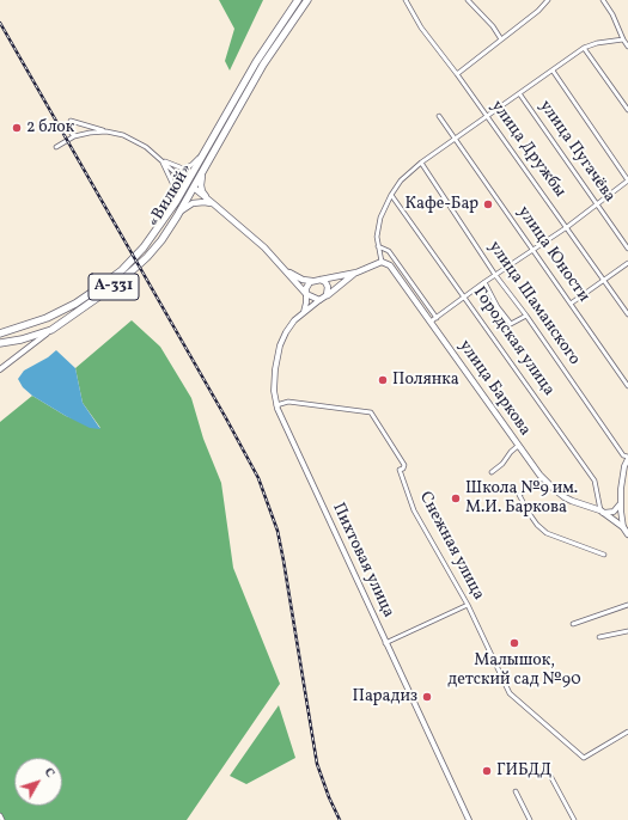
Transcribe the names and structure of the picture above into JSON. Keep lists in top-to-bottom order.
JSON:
{
  "streets": {
    "highway": ["«Вилюй»", "А-331"],
    "main road": ["улица Баркова"],
    "street": [
      "улица Дружбы",
      "улица Пугачёва",
      "улица Юности",
      "улица Шаманского",
      "Городская улица",
      "Снежная улица",
      "Пихтовая улица"
    ]
  },
  "crossings": [
    ["Городская улица", "улица Баркова"],
    ["Снежная улица", "Пихтовая улица"]
  ],
  "places": [
    "2 блок",
    "Кафе-Бар",
    "Полянка",
    "Школа №9 им. М.И. Баркова",
    "Малышок, детский сад №90",
    "Парадиз",
    "ГИБДД"
  ],
  "north": "top right"
}
